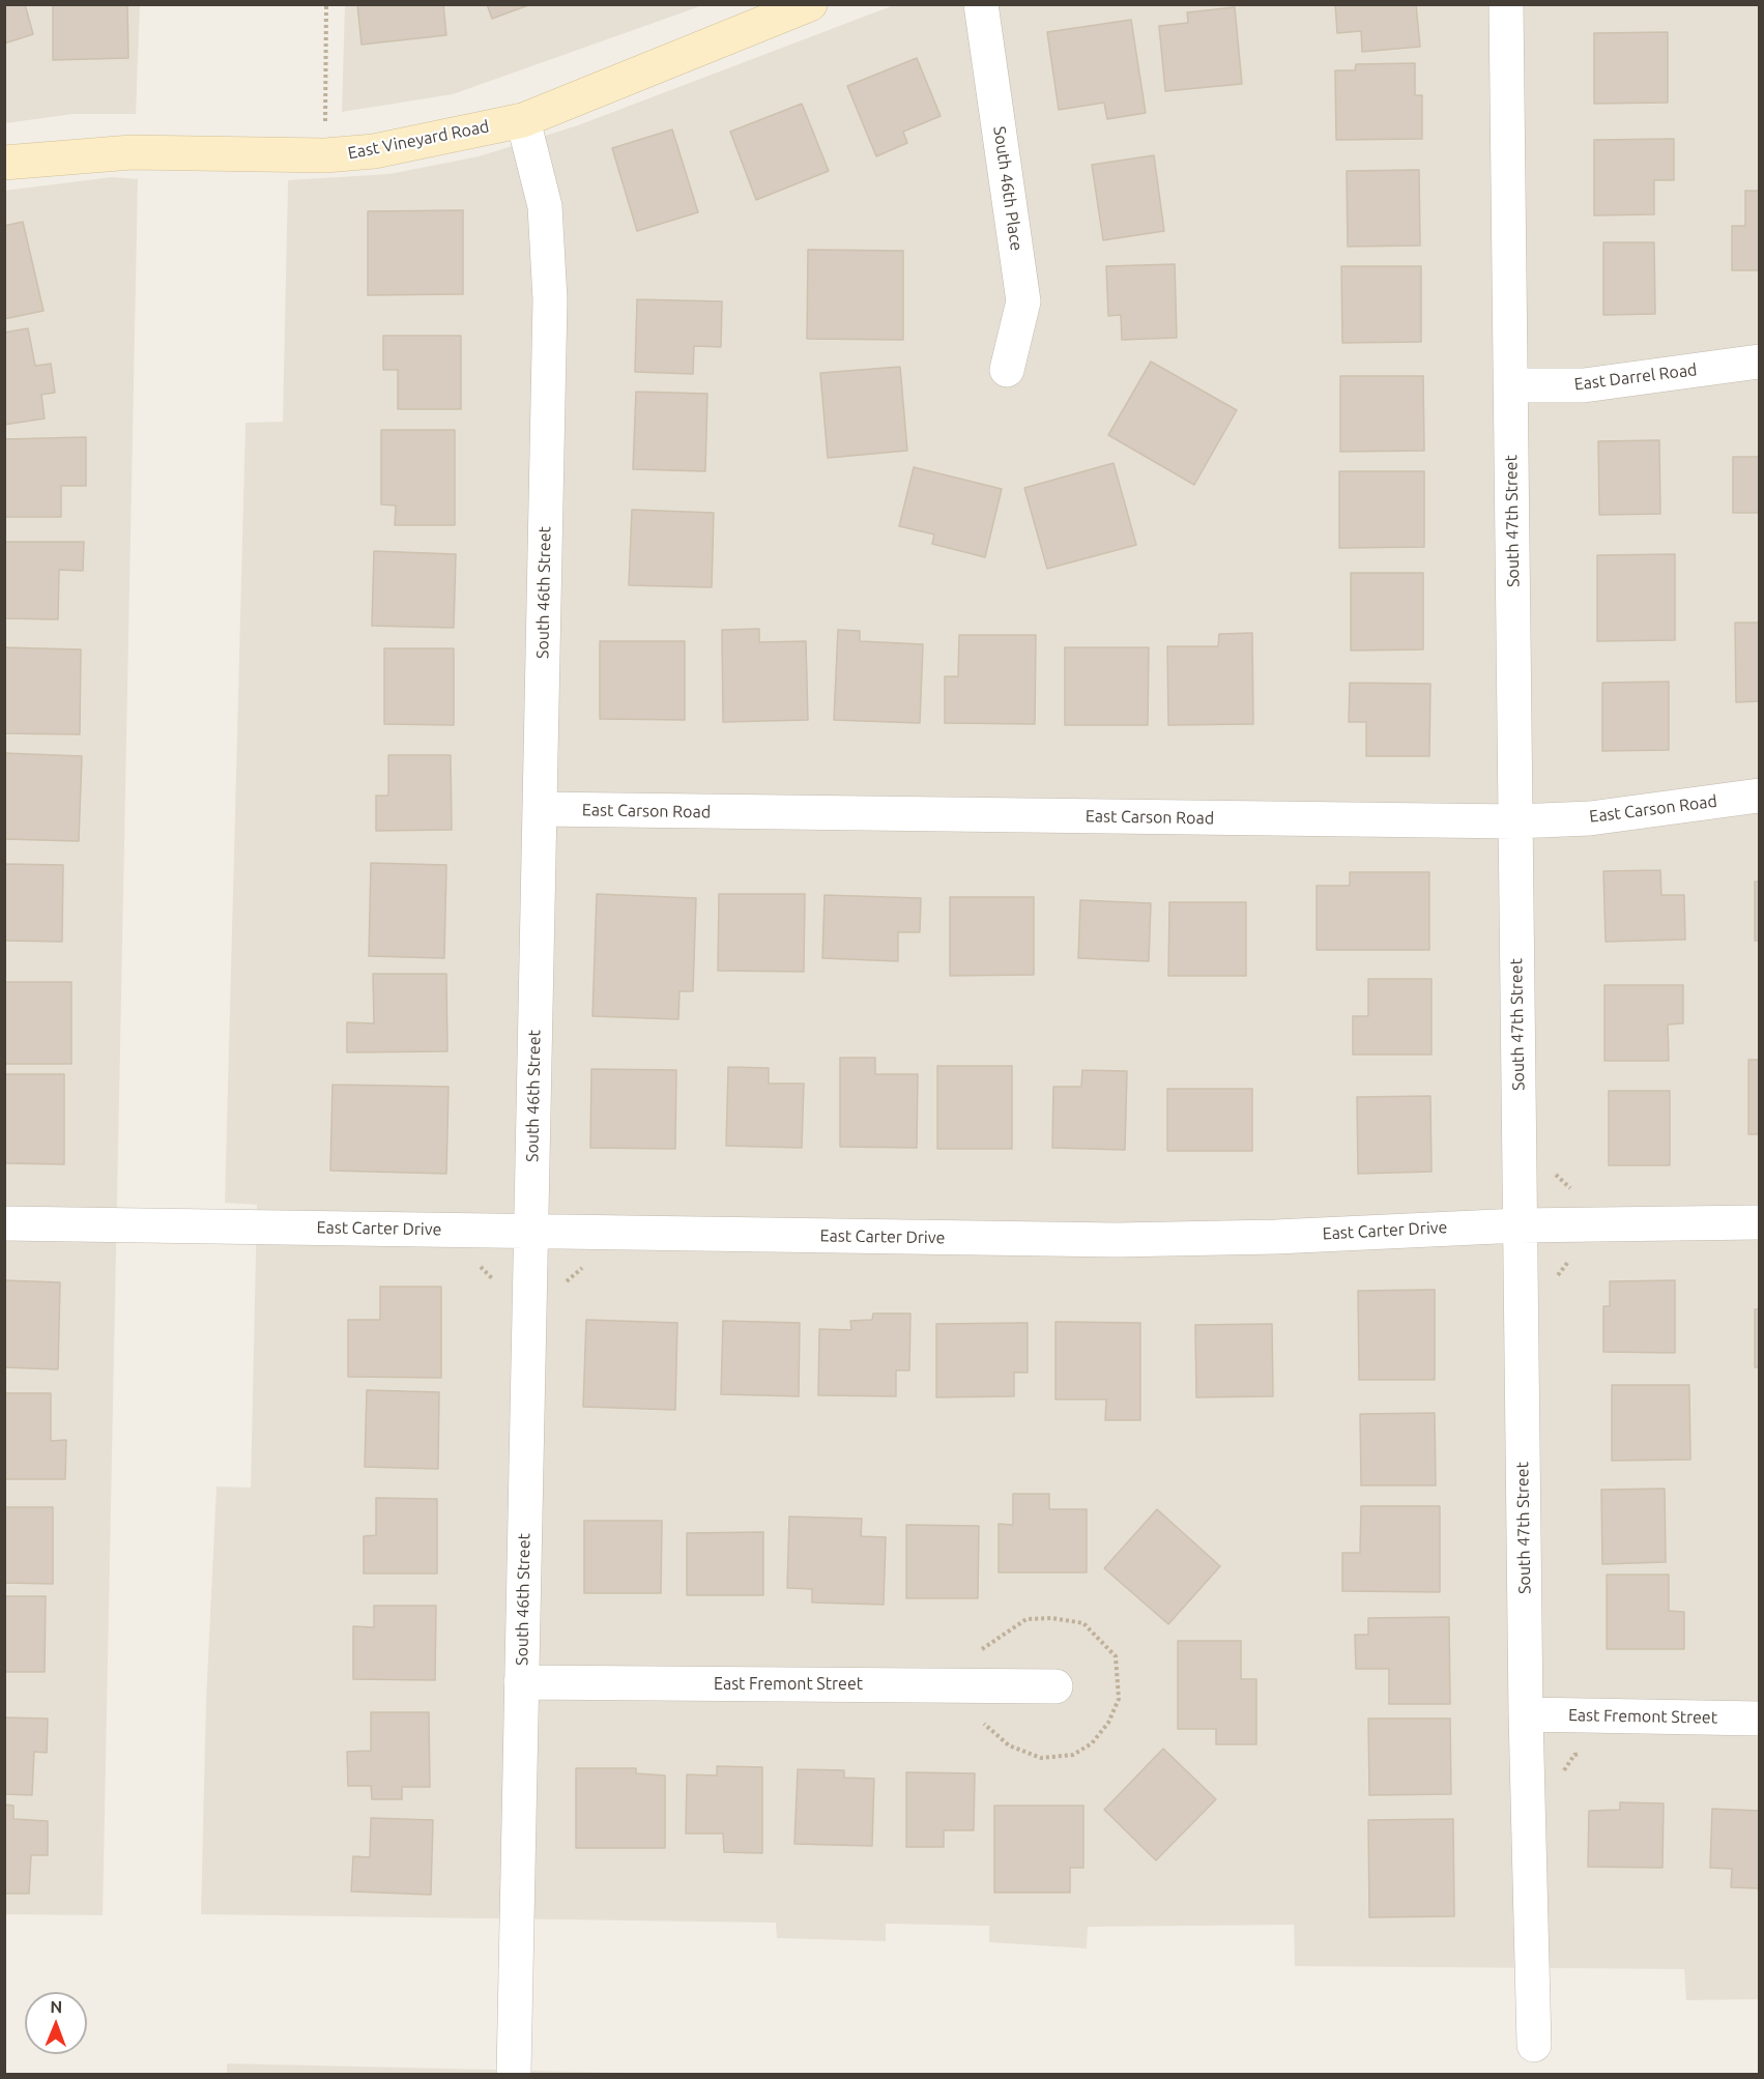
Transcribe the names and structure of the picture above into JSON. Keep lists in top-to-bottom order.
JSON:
{
  "streets": {
    "street": [
      "East Vineyard Road",
      "South 46th Place",
      "East Darrel Road",
      "South 47th Street",
      "South 46th Street",
      "East Carson Road",
      "East Carter Drive",
      "East Fremont Street"
    ]
  },
  "crossings": [
    ["East Vineyard Road", "South 46th Street"],
    ["East Darrel Road", "South 47th Street"],
    ["South 47th Street", "East Carson Road"],
    ["South 47th Street", "East Carter Drive"],
    ["South 47th Street", "East Fremont Street"],
    ["South 46th Street", "East Carson Road"],
    ["South 46th Street", "East Carter Drive"],
    ["South 46th Street", "East Fremont Street"]
  ],
  "north": "top"
}
